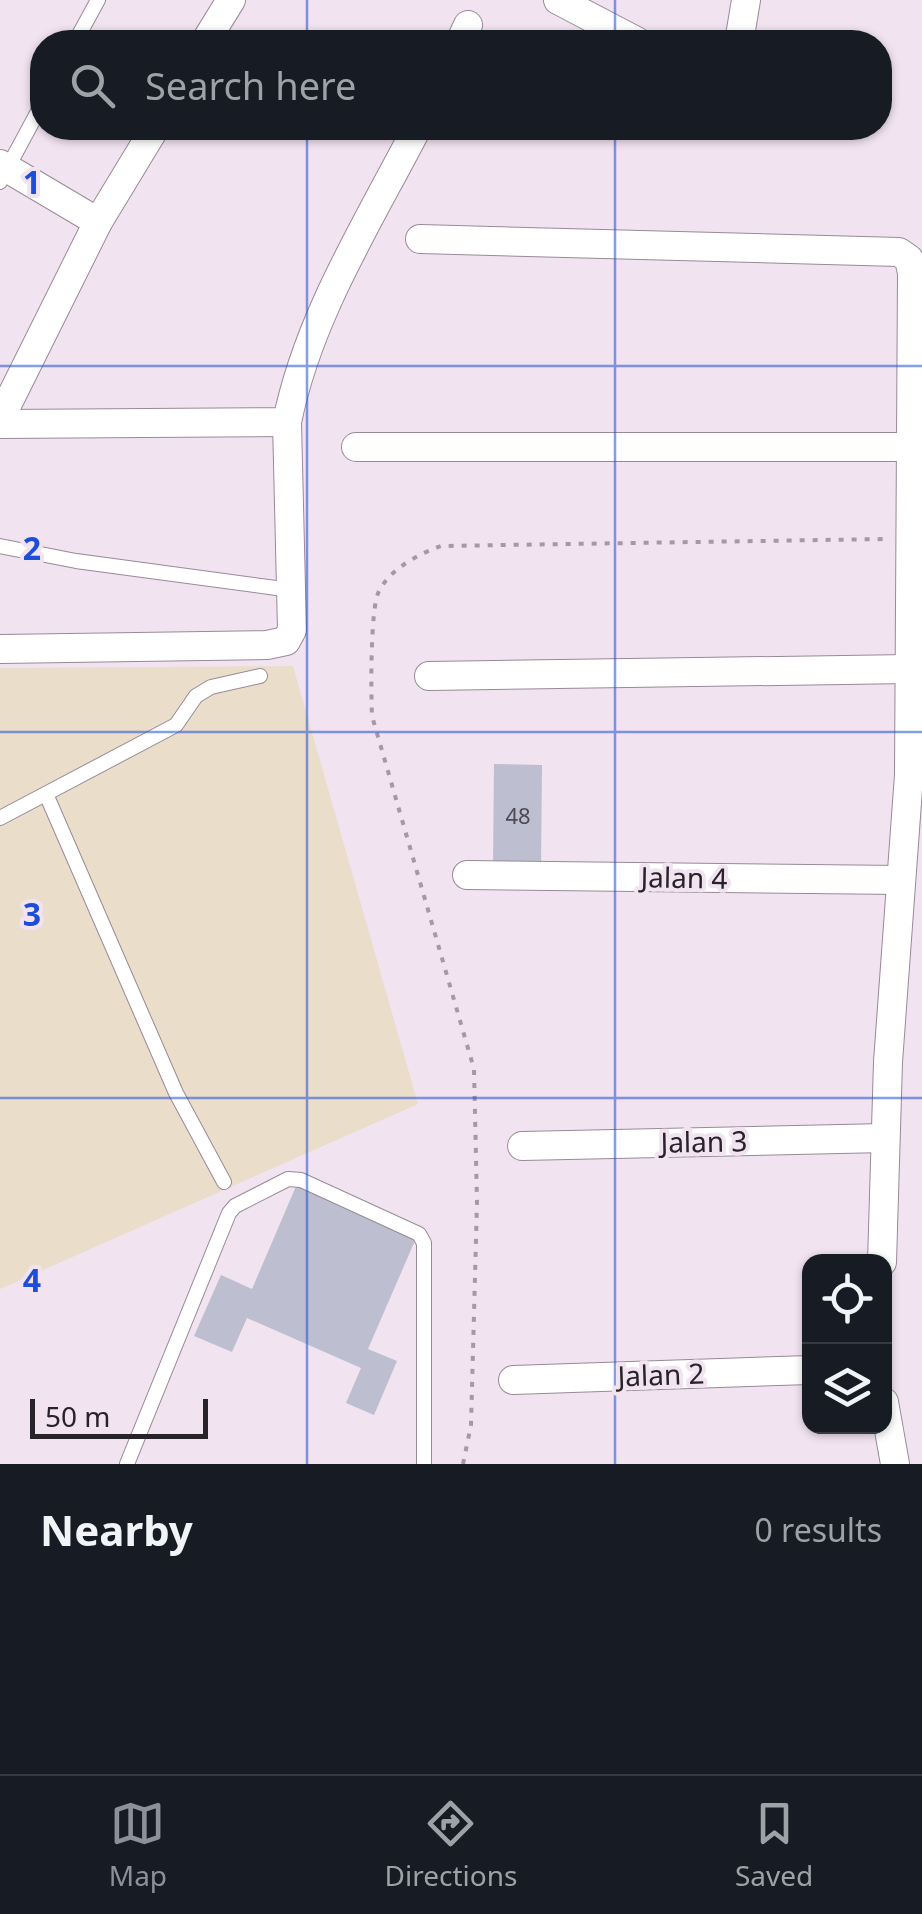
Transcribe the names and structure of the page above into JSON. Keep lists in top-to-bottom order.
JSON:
{
  "streets": {
    "street": ["Jalan 4", "Jalan 3", "Jalan 2"]
  },
  "house_numbers": ["48"],
  "scale_bar": "50 m",
  "page": {
    "search": "Search here",
    "scale": "50 m",
    "heading": ["Nearby", "0 results"],
    "nav": ["Map", "Directions", "Saved"]
  },
  "grid": {
    "rows": [
      "1",
      "2",
      "3",
      "4"
    ]
  }
}
